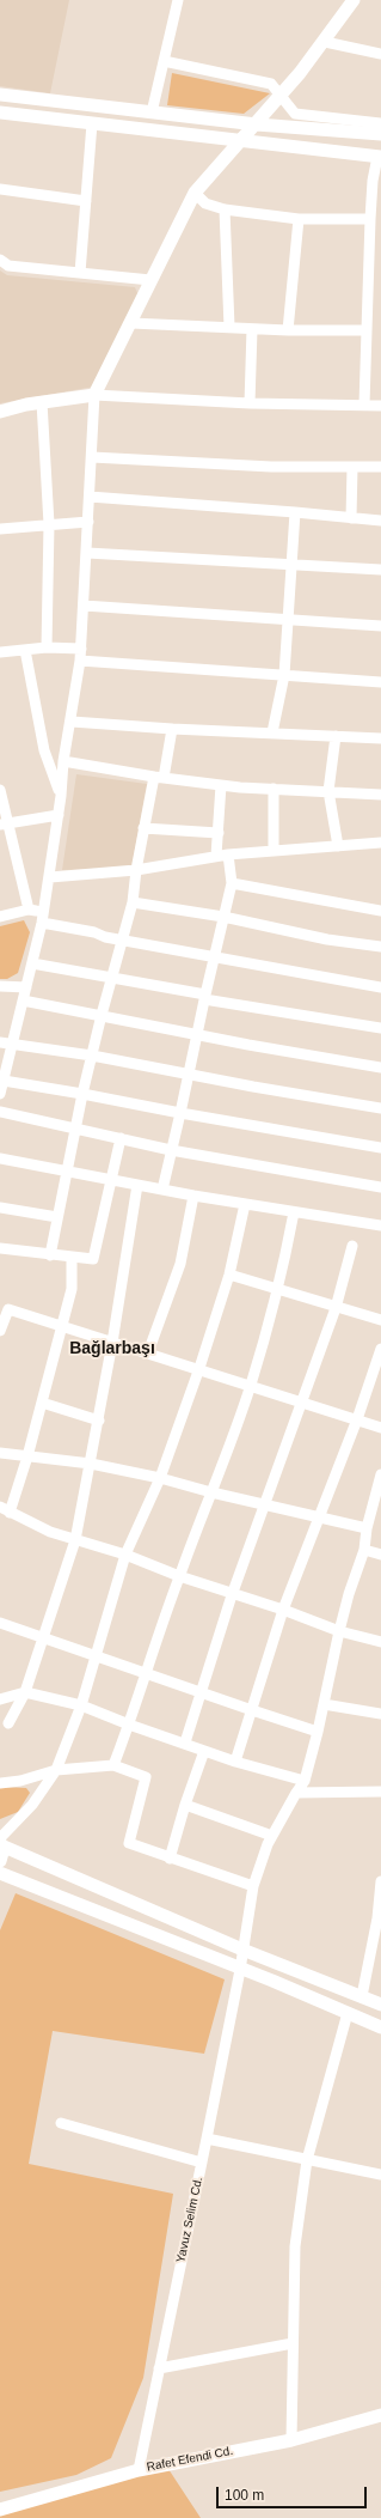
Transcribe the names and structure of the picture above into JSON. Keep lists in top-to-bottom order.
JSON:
{
  "streets": {
    "main road": ["Rafet Efendi Cd."],
    "street": ["Yavuz Selim Cd."]
  },
  "crossings": [
    ["Yavuz Selim Cd.", "Rafet Efendi Cd."]
  ],
  "districts": ["Bağlarbaşı"],
  "scale_bar": "100 m"
}
